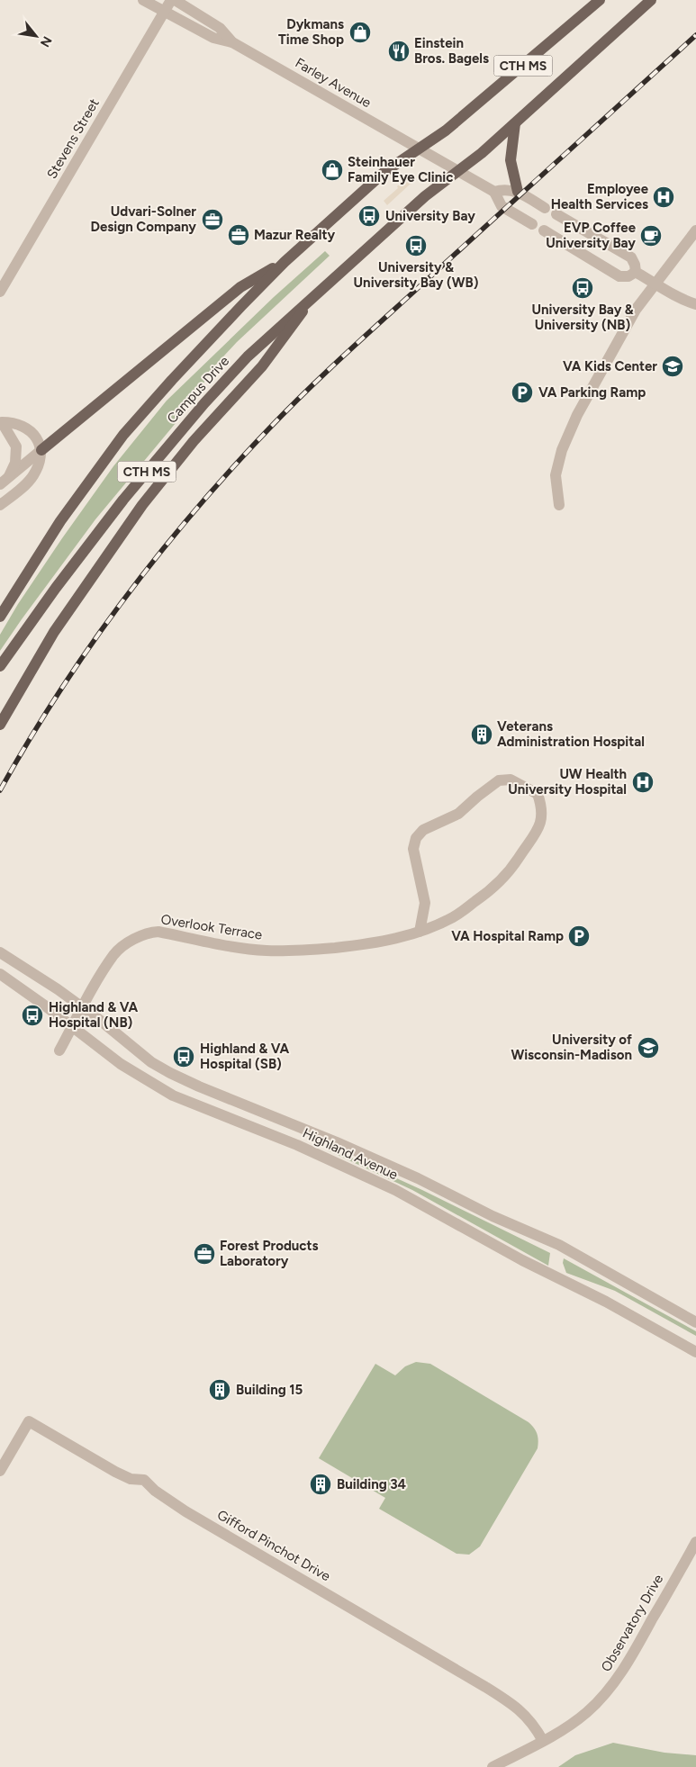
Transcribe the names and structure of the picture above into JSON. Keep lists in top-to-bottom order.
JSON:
{
  "streets": {
    "main road": ["CTH MS", "Campus Drive"],
    "street": [
      "Farley Avenue",
      "Stevens Street",
      "Overlook Terrace",
      "Highland Avenue",
      "Gifford Pinchot Drive",
      "Observatory Drive"
    ]
  },
  "crossings": [
    ["CTH MS", "Farley Avenue"],
    ["CTH MS", "Campus Drive"],
    ["Farley Avenue", "Stevens Street"],
    ["Farley Avenue", "Campus Drive"],
    ["Overlook Terrace", "Highland Avenue"],
    ["Gifford Pinchot Drive", "Observatory Drive"]
  ],
  "places": {
    "shop": ["Dykmans Time Shop", "Steinhauer Family Eye Clinic"],
    "restaurant": ["Einstein Bros. Bagels"],
    "hospital": ["Employee Health Services", "UW Health University Hospital"],
    "bus stop": [
      "University Bay",
      "University & University Bay (WB)",
      "University Bay & University (NB)",
      "Highland & VA Hospital (NB)",
      "Highland & VA Hospital (SB)"
    ],
    "office": ["Udvari-Solner Design Company", "Mazur Realty", "Forest Products Laboratory"],
    "cafe": ["EVP Coffee University Bay"],
    "school or university": ["VA Kids Center", "University of Wisconsin-Madison"],
    "parking": ["VA Parking Ramp", "VA Hospital Ramp"],
    "building": ["Veterans Administration Hospital", "Building 15", "Building 34"]
  },
  "north": "bottom right"
}
